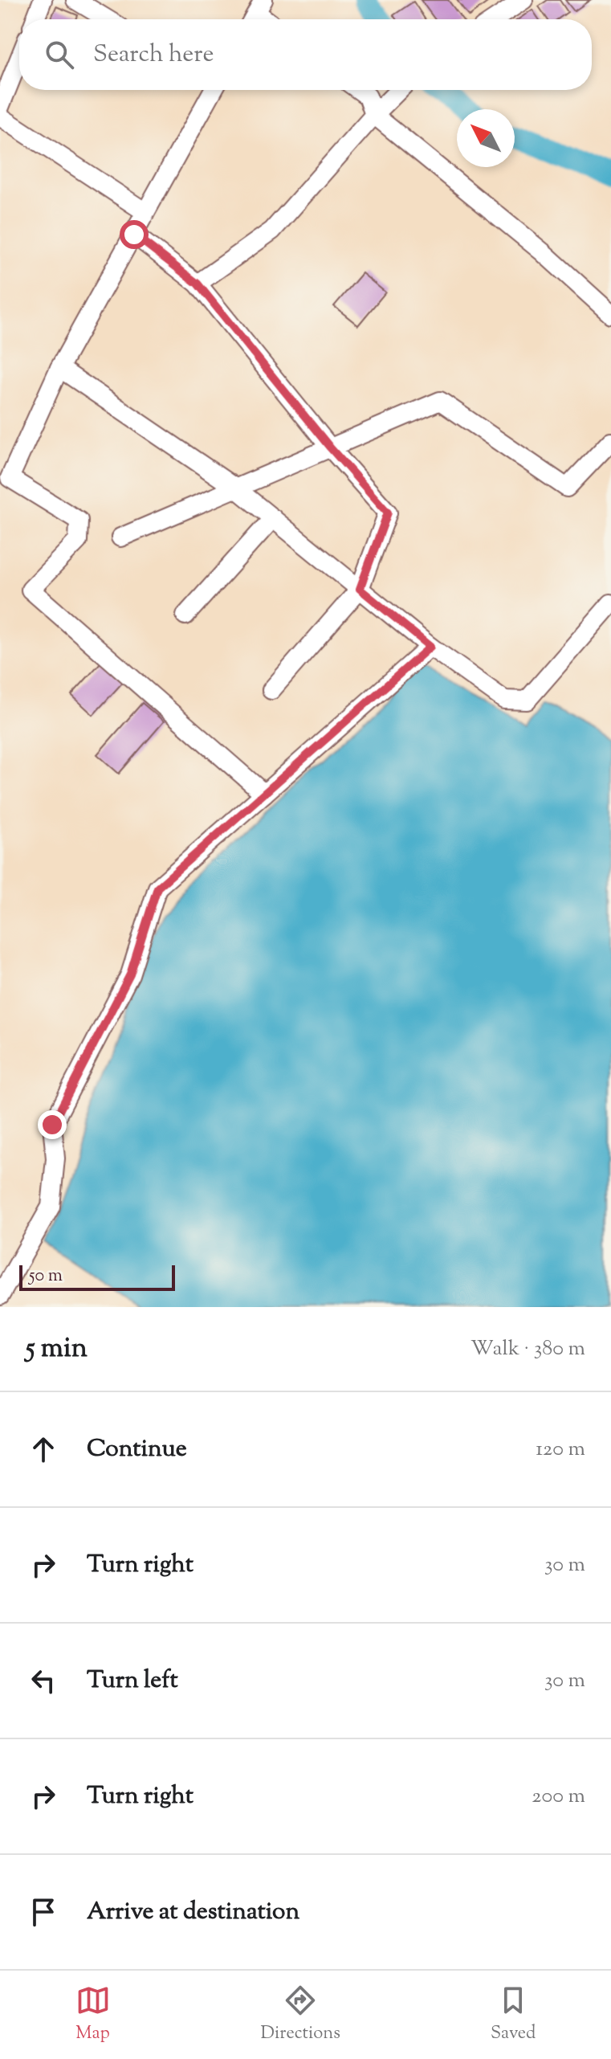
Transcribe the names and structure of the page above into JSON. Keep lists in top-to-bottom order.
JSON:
{
  "scale_bar": "50 m",
  "north": "top left",
  "page": {
    "search": "Search here",
    "scale": "50 m",
    "heading": ["5 min", "Walk · 380 m"],
    "list": [
      ["Continue", "120 m"],
      ["Turn right", "30 m"],
      ["Turn left", "30 m"],
      ["Turn right", "200 m"],
      "Arrive at destination"
    ],
    "nav": ["Map", "Directions", "Saved"]
  }
}
